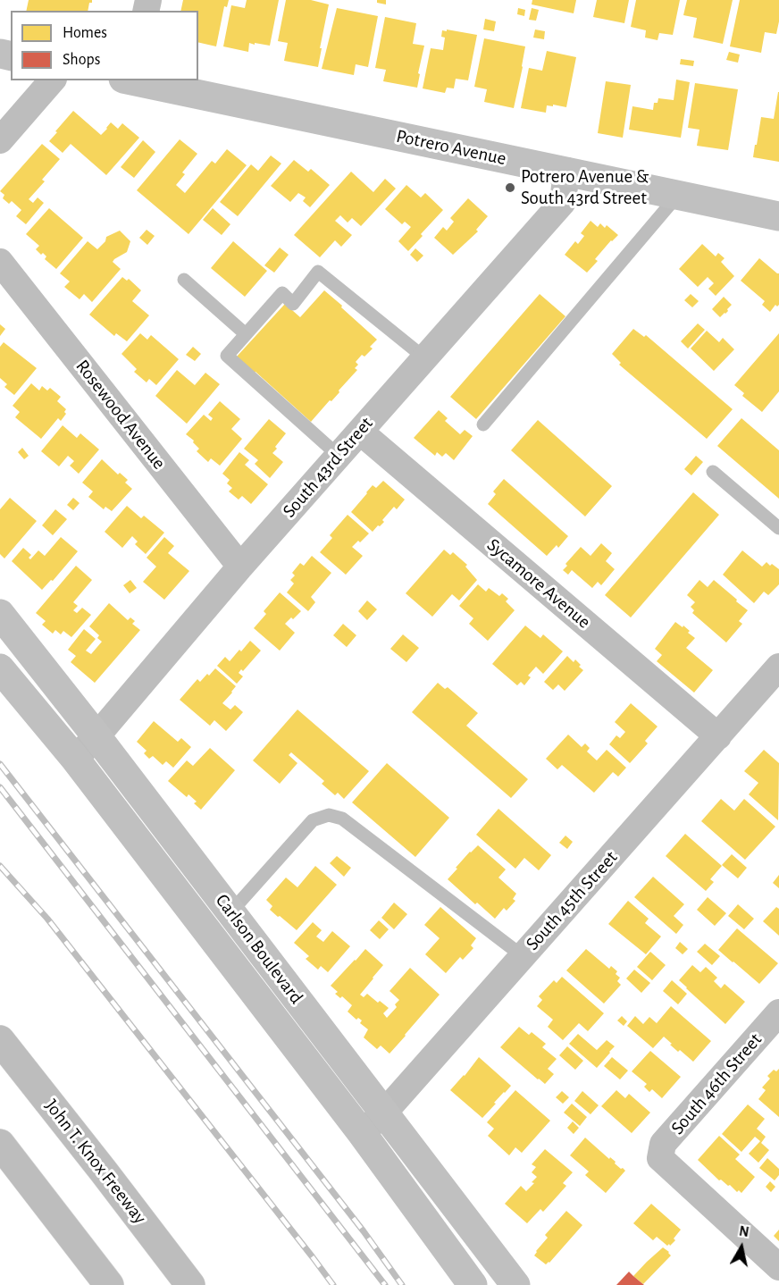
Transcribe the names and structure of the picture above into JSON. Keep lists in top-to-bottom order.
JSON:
{
  "streets": {
    "highway": ["John T. Knox Freeway"],
    "main road": ["Potrero Avenue", "Carlson Boulevard"],
    "street": [
      "Rosewood Avenue",
      "South 43rd Street",
      "Sycamore Avenue",
      "South 45th Street",
      "South 46th Street"
    ]
  },
  "crossings": [
    ["Potrero Avenue", "South 43rd Street"],
    ["Rosewood Avenue", "South 43rd Street"],
    ["South 43rd Street", "Sycamore Avenue"],
    ["South 43rd Street", "Carlson Boulevard"],
    ["Sycamore Avenue", "South 45th Street"],
    ["South 45th Street", "Carlson Boulevard"]
  ],
  "places": ["Potrero Avenue & South 43rd Street"],
  "legend": ["Homes", "Shops"],
  "north": "top"
}
